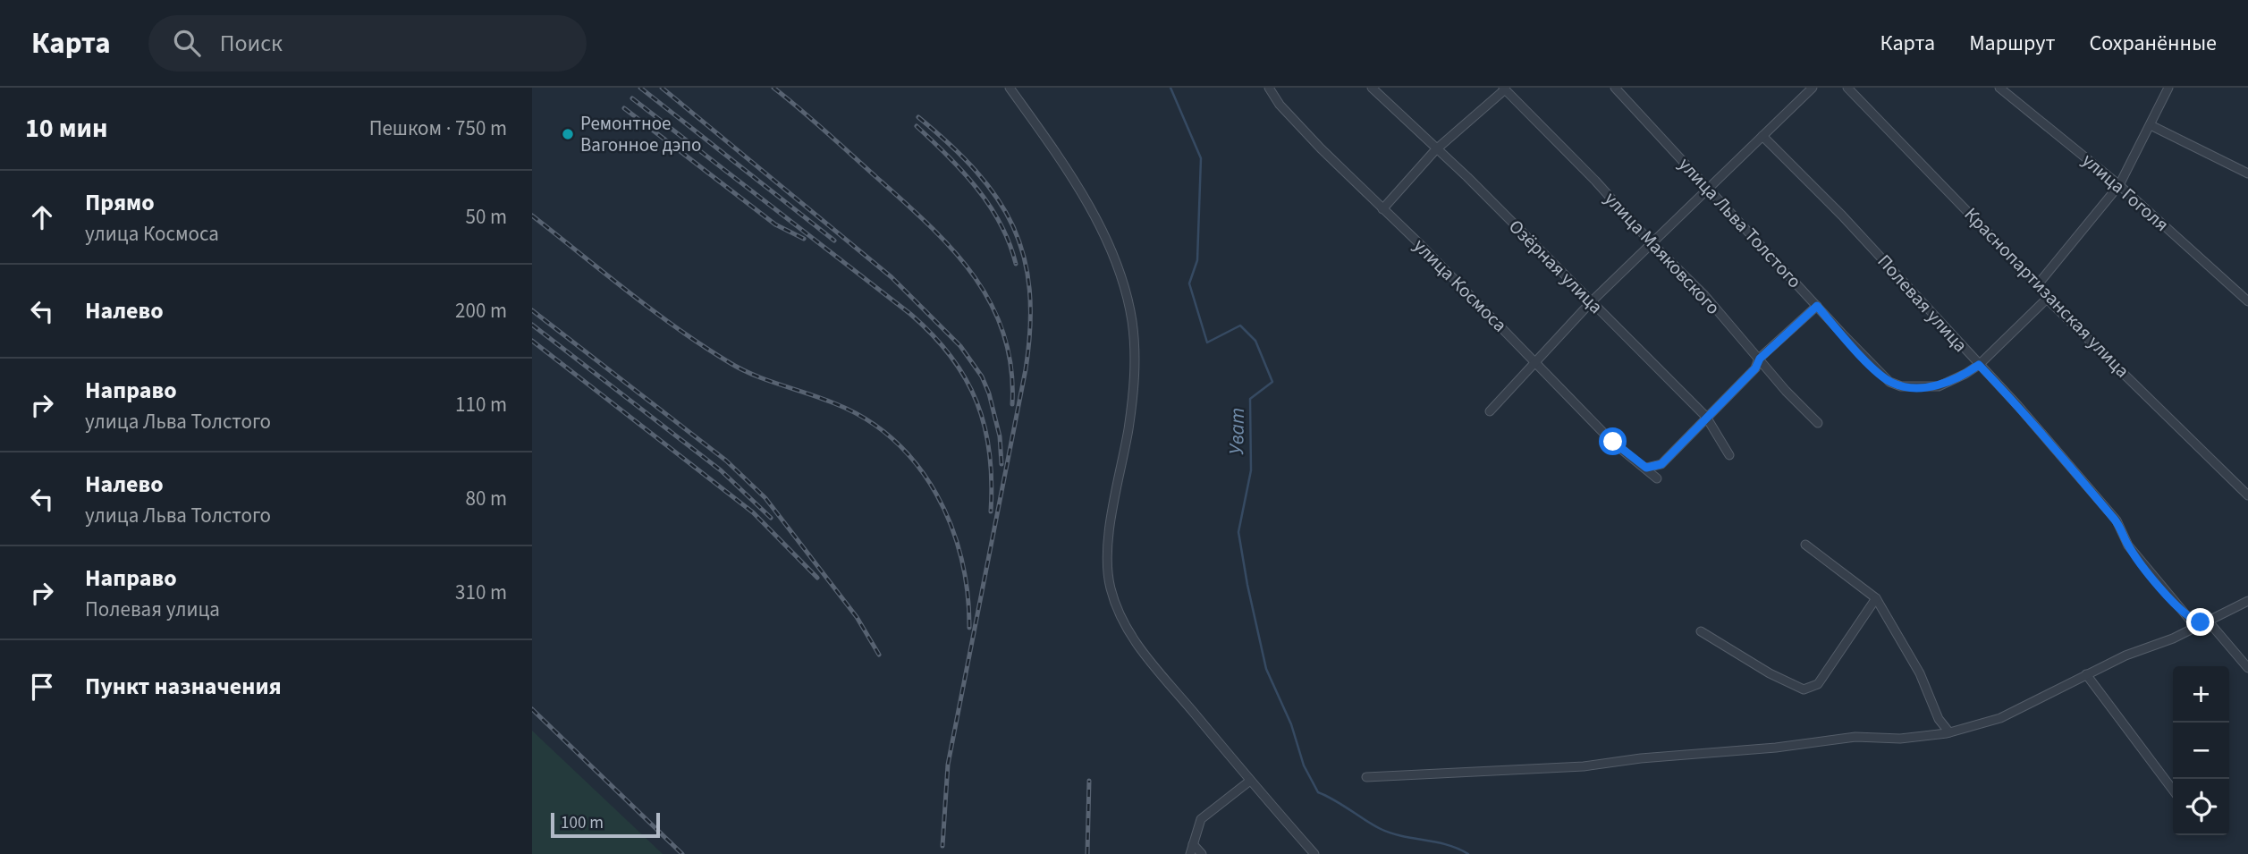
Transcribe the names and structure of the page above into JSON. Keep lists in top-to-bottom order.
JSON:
{
  "streets": {
    "street": [
      "улица Гоголя",
      "улица Льва Толстого",
      "улица Маяковского",
      "Озёрная улица",
      "улица Космоса",
      "Краснопартизанская улица",
      "Полевая улица"
    ]
  },
  "crossings": [
    ["улица Льва Толстого", "Краснопартизанская улица"],
    ["улица Льва Толстого", "Полевая улица"]
  ],
  "water": ["Уват"],
  "places": ["Ремонтное Вагонное дэпо"],
  "scale_bar": "100 m",
  "page": {
    "header": "Карта",
    "search": "Поиск",
    "nav": ["Карта", "Маршрут", "Сохранённые"],
    "heading": ["10 мин", "Пешком · 750 m"],
    "list": [
      ["Прямо", "улица Космоса", "50 m"],
      ["Налево", "200 m"],
      ["Направо", "улица Льва Толстого", "110 m"],
      ["Налево", "улица Льва Толстого", "80 m"],
      ["Направо", "Полевая улица", "310 m"],
      "Пункт назначения"
    ],
    "map_buttons": ["+", "−"],
    "scale": "100 m"
  }
}
